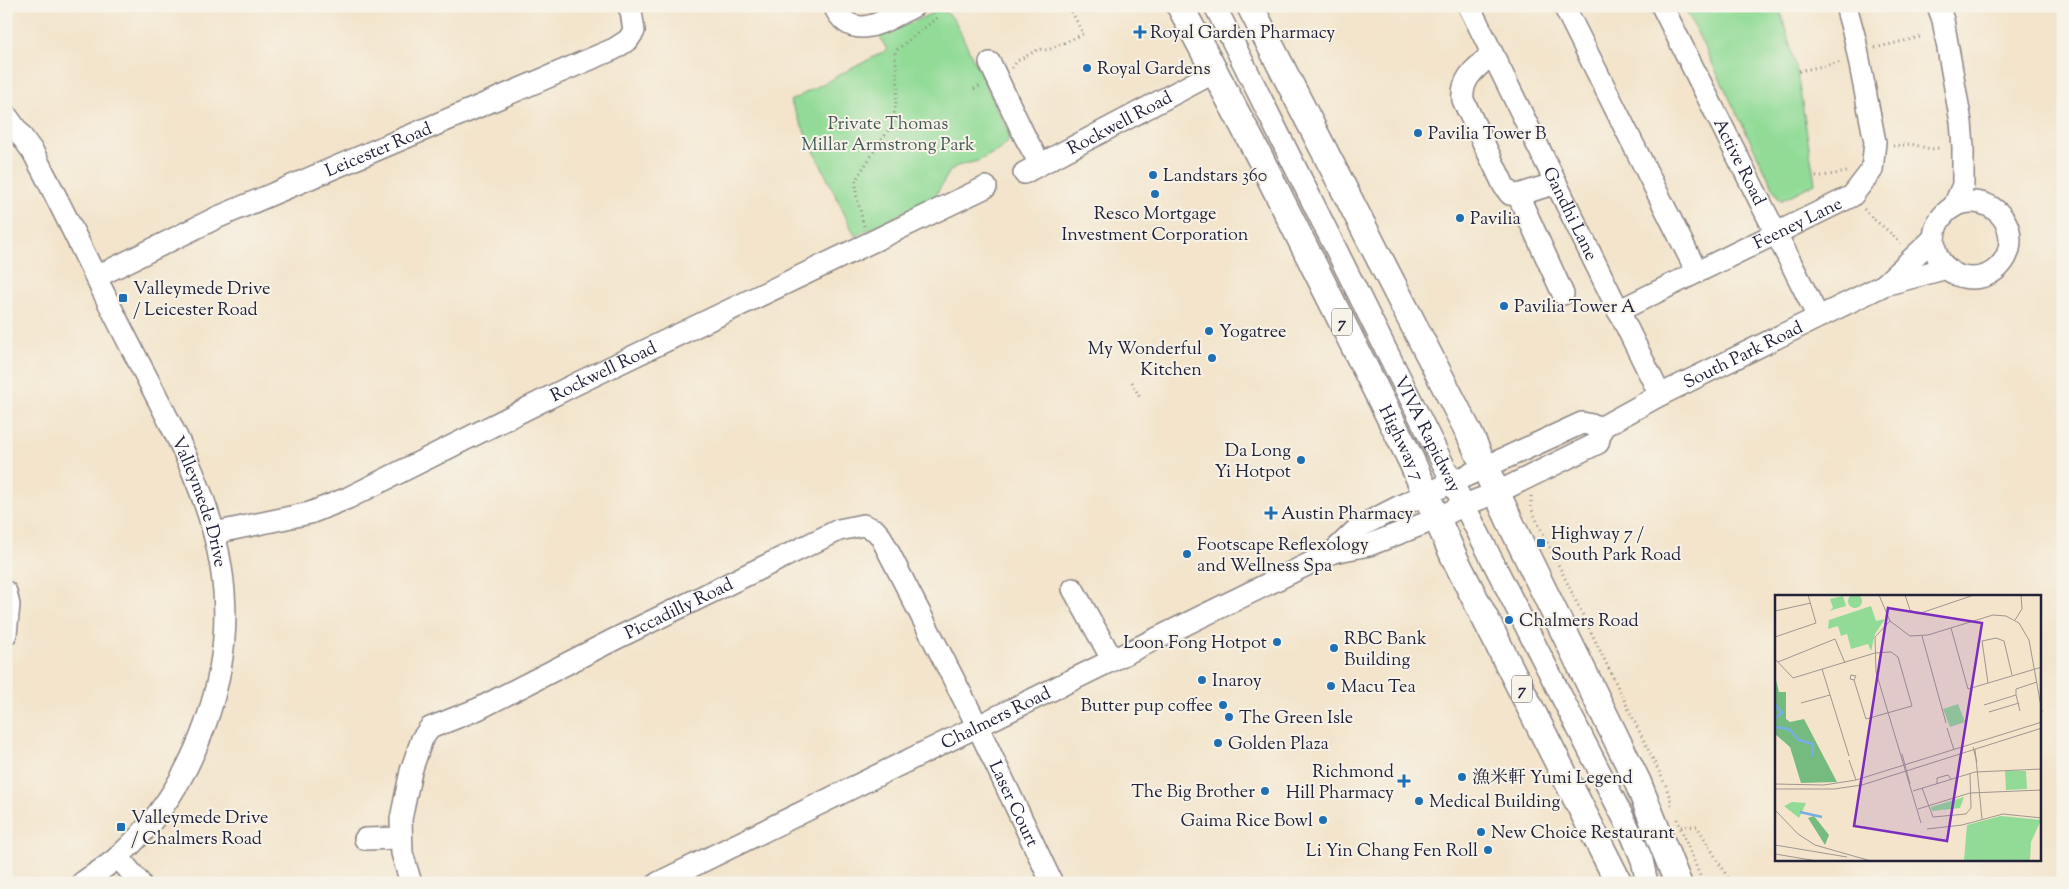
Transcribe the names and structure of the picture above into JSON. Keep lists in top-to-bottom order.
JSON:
{
  "streets": {
    "main road": ["7", "Highway 7"],
    "street": [
      "Rockwell Road",
      "Leicester Road",
      "Active Road",
      "Gandhi Lane",
      "Feeney Lane",
      "South Park Road",
      "VIVA Rapidway",
      "Valleymede Drive",
      "Piccadilly Road",
      "Chalmers Road",
      "Laser Court"
    ]
  },
  "crossings": [
    ["Rockwell Road", "Highway 7"],
    ["Rockwell Road", "Valleymede Drive"],
    ["Leicester Road", "Valleymede Drive"],
    ["Active Road", "Feeney Lane"],
    ["Active Road", "South Park Road"],
    ["Gandhi Lane", "Feeney Lane"],
    ["Gandhi Lane", "South Park Road"],
    ["South Park Road", "VIVA Rapidway"],
    ["South Park Road", "Highway 7"],
    ["South Park Road", "Chalmers Road"],
    ["VIVA Rapidway", "Chalmers Road"],
    ["Highway 7", "Chalmers Road"],
    ["Piccadilly Road", "Chalmers Road"],
    ["Piccadilly Road", "Laser Court"],
    ["Chalmers Road", "Laser Court"]
  ],
  "parks": ["Private Thomas Millar Armstrong Park"],
  "places": {
    "health": ["Royal Garden Pharmacy", "Austin Pharmacy", "Richmond Hill Pharmacy"],
    "other": [
      "Royal Gardens",
      "Pavilia Tower B",
      "Landstars 360",
      "Resco Mortgage Investment Corporation",
      "Pavilia",
      "Pavilia Tower A",
      "Yogatree",
      "My Wonderful Kitchen",
      "Da Long Yi Hotpot",
      "Footscape Reflexology and Wellness Spa",
      "Chalmers Road",
      "Loon Fong Hotpot",
      "RBC Bank Building",
      "Inaroy",
      "Macu Tea",
      "Butter pup coffee",
      "The Green Isle",
      "Golden Plaza",
      "漁米軒 Yumi Legend",
      "The Big Brother",
      "Medical Building",
      "Gaima Rice Bowl",
      "New Choice Restaurant",
      "Li Yin Chang Fen Roll"
    ],
    "transit": ["Valleymede Drive / Leicester Road", "Highway 7 / South Park Road", "Valleymede Drive / Chalmers Road"]
  }
}
